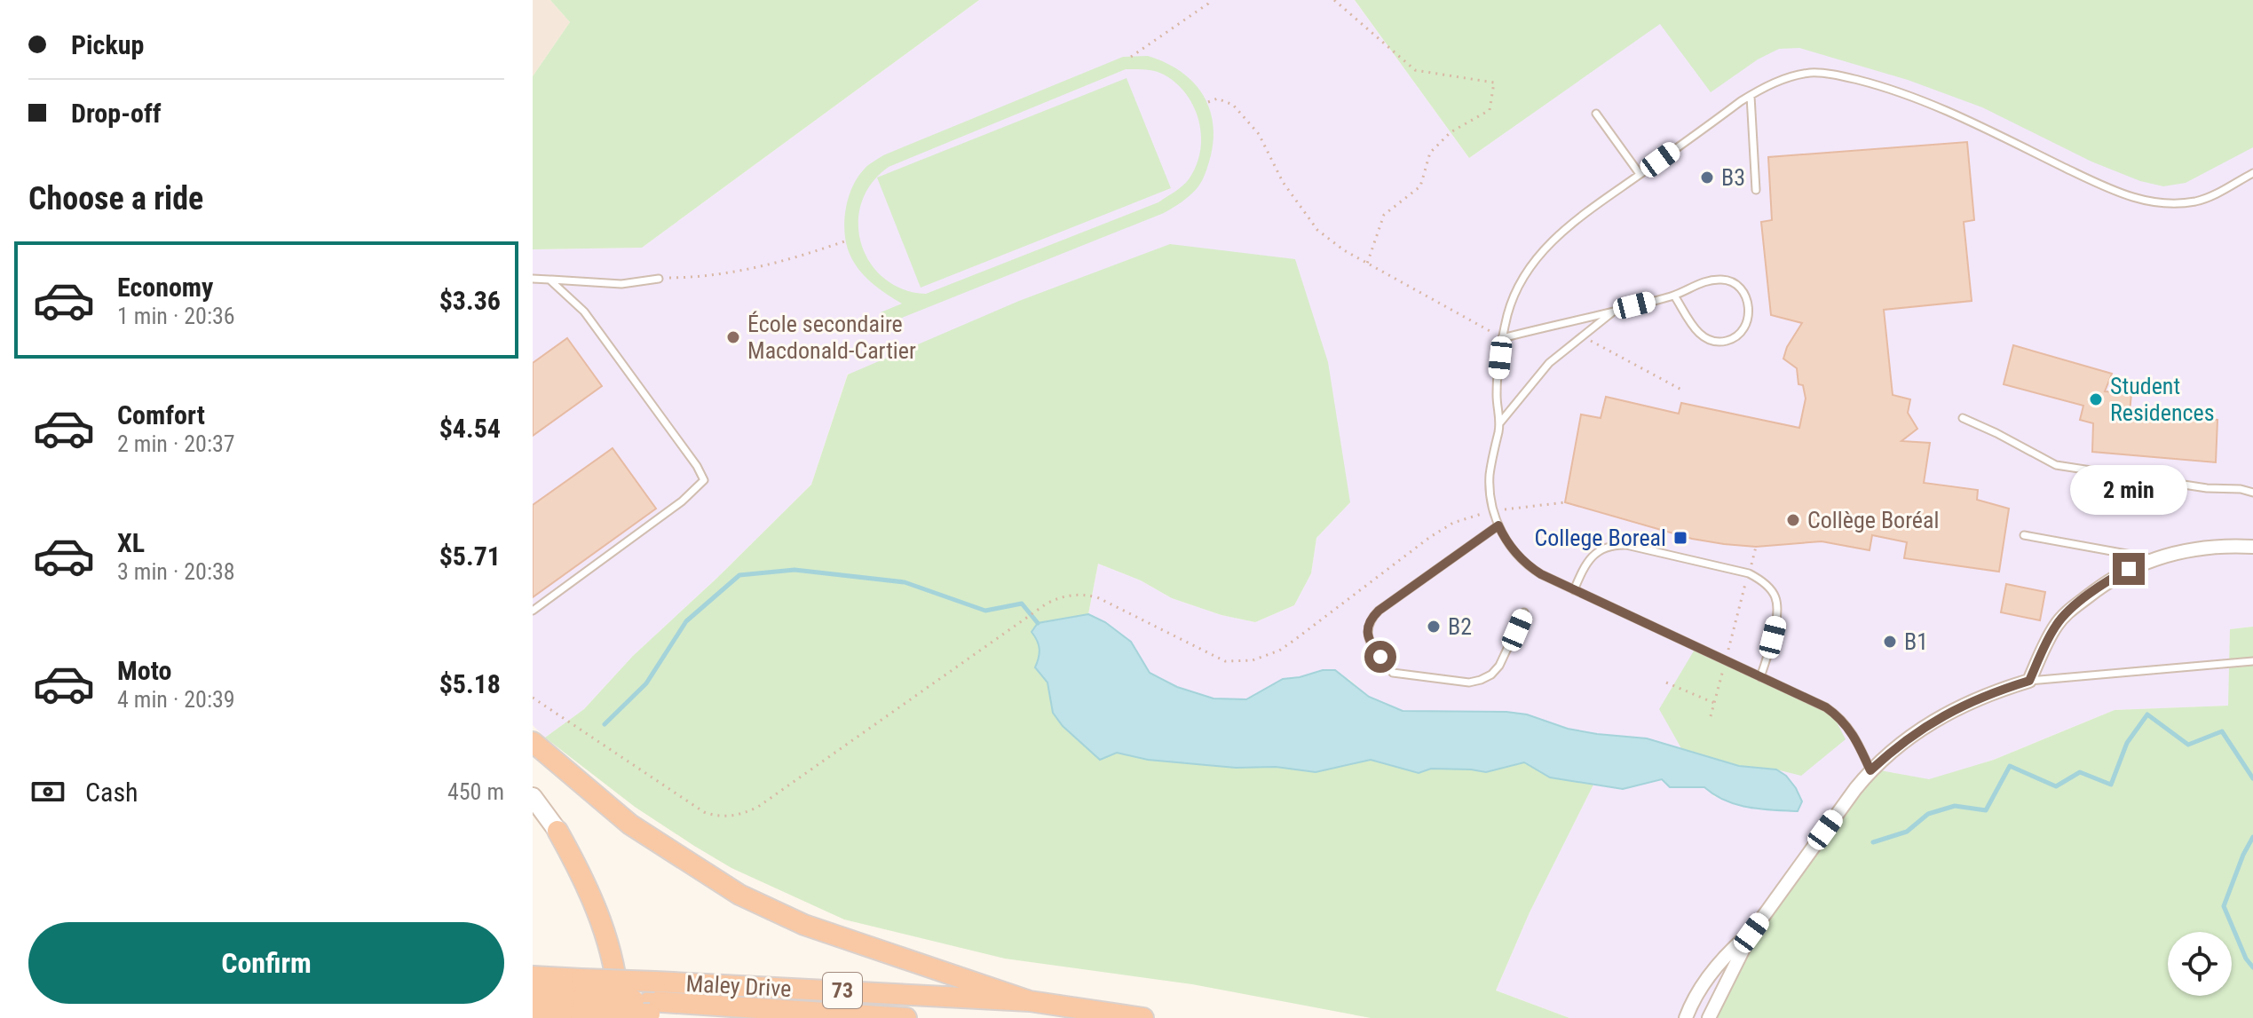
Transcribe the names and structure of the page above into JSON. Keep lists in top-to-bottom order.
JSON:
{
  "streets": {
    "highway": ["Maley Drive", "73"]
  },
  "places": {
    "other": [
      "B3",
      "École secondaire Macdonald-Cartier",
      "Student Residences",
      "Collège Boréal",
      "B2",
      "B1"
    ],
    "transit": ["College Boreal"]
  },
  "page": {
    "banner": ["Pickup", "Drop-off"],
    "heading": "Choose a ride",
    "list": [
      {
        "name": "Economy",
        "note": "1 min · 20:36",
        "value": "$3.36"
      },
      {
        "name": "Comfort",
        "note": "2 min · 20:37",
        "value": "$4.54"
      },
      {
        "name": "XL",
        "note": "3 min · 20:38",
        "value": "$5.71"
      },
      {
        "name": "Moto",
        "note": "4 min · 20:39",
        "value": "$5.18"
      }
    ],
    "bubble": "2 min",
    "pay": ["Cash", "450 m"],
    "buttons": "Confirm"
  }
}
